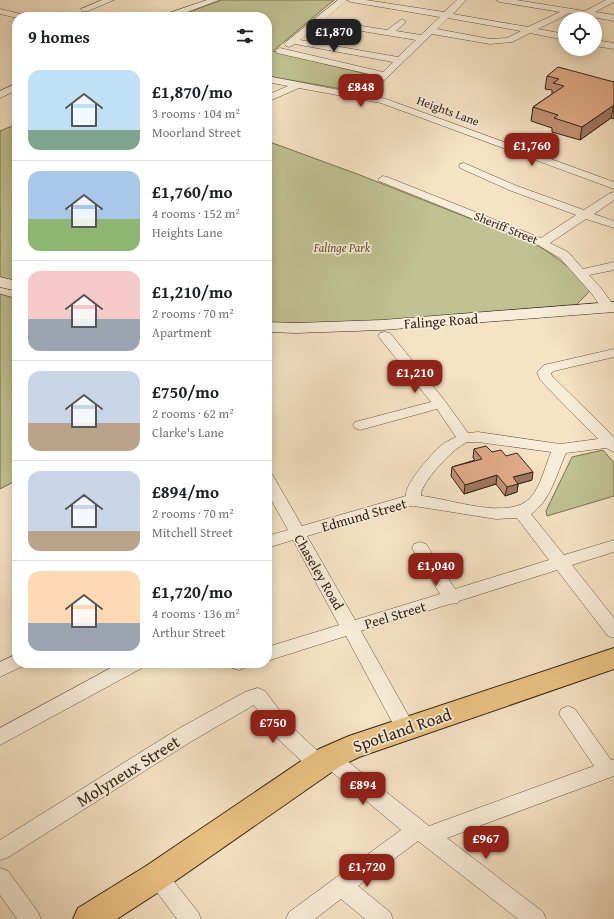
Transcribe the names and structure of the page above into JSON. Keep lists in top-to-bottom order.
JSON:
{
  "streets": {
    "main road": ["Falinge Road", "Spotland Road"],
    "street": [
      "Heights Lane",
      "Sheriff Street",
      "Edmund Street",
      "Chaseley Road",
      "Peel Street",
      "Molyneux Street"
    ]
  },
  "crossings": [
    ["Sheriff Street", "Falinge Road"],
    ["Edmund Street", "Chaseley Road"],
    ["Chaseley Road", "Peel Street"],
    ["Chaseley Road", "Spotland Road"],
    ["Spotland Road", "Molyneux Street"]
  ],
  "parks": ["Falinge Park"],
  "page": {
    "heading": "9 homes",
    "price": [
      "£1,870",
      "£848",
      "£1,760",
      "£1,210",
      "£1,040",
      "£750",
      "£894",
      "£967",
      "£1,720"
    ],
    "list": [
      {
        "name": "£1,870/mo",
        "note": "3 rooms · 104 m² · Moorland Street"
      },
      {
        "name": "£1,760/mo",
        "note": "4 rooms · 152 m² · Heights Lane"
      },
      {
        "name": "£1,210/mo",
        "note": "2 rooms · 70 m² · Apartment"
      },
      {
        "name": "£750/mo",
        "note": "2 rooms · 62 m² · Clarke's Lane"
      },
      {
        "name": "£894/mo",
        "note": "2 rooms · 70 m² · Mitchell Street"
      },
      {
        "name": "£1,720/mo",
        "note": "4 rooms · 136 m² · Arthur Street"
      }
    ]
  }
}
